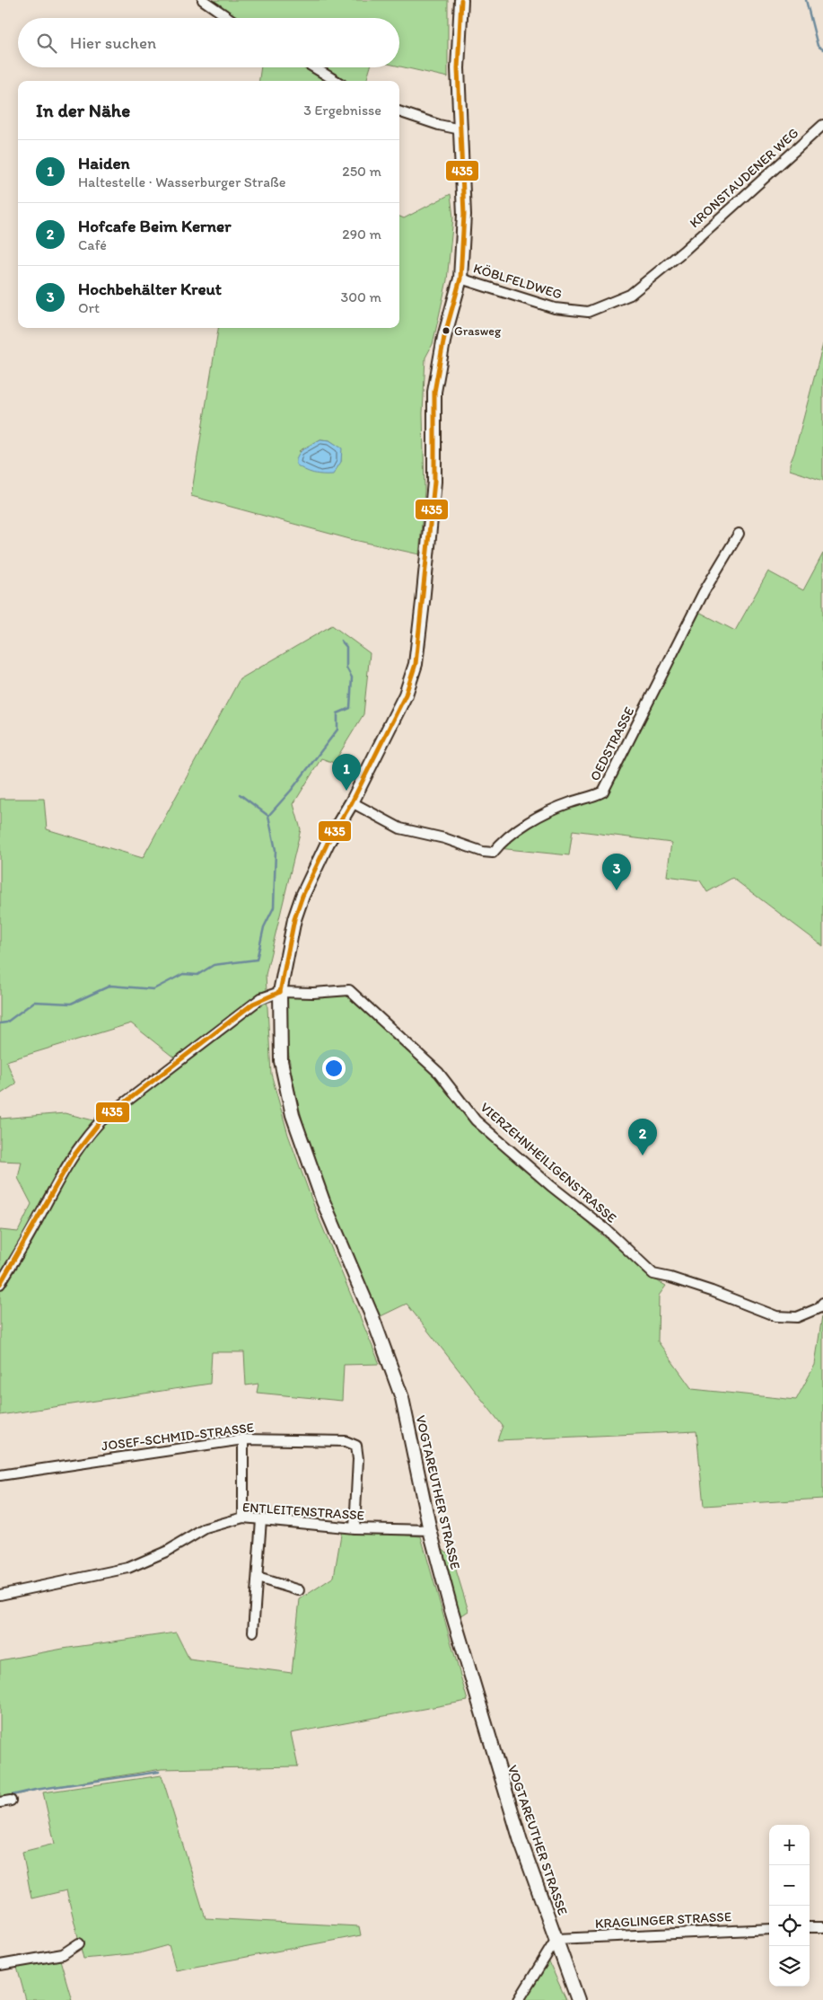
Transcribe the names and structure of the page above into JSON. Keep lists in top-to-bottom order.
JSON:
{
  "streets": {
    "main road": ["VOGTAREUTHER STRASSE"],
    "street": [
      "KRONSTAUDENER WEG",
      "KÖBLFELDWEG",
      "OEDSTRASSE",
      "VIERZEHNHEILIGENSTRASSE",
      "JOSEF-SCHMID-STRASSE",
      "ENTLEITENSTRASSE",
      "KRAGLINGER STRASSE"
    ]
  },
  "crossings": [
    ["KRONSTAUDENER WEG", "KÖBLFELDWEG"],
    ["KÖBLFELDWEG", "VOGTAREUTHER STRASSE"],
    ["OEDSTRASSE", "VOGTAREUTHER STRASSE"],
    ["VIERZEHNHEILIGENSTRASSE", "VOGTAREUTHER STRASSE"],
    ["JOSEF-SCHMID-STRASSE", "ENTLEITENSTRASSE"],
    ["VOGTAREUTHER STRASSE", "ENTLEITENSTRASSE"],
    ["VOGTAREUTHER STRASSE", "KRAGLINGER STRASSE"]
  ],
  "places": ["Grasweg"],
  "lines": ["transit line 435"],
  "page": {
    "search": "Hier suchen",
    "heading": ["In der Nähe", "3 Ergebnisse"],
    "list": [
      {
        "mark": "1",
        "name": "Haiden",
        "note": "Haltestelle · Wasserburger Straße",
        "value": "250 m"
      },
      {
        "mark": "2",
        "name": "Hofcafe Beim Kerner",
        "note": "Café",
        "value": "290 m"
      },
      {
        "mark": "3",
        "name": "Hochbehälter Kreut",
        "note": "Ort",
        "value": "300 m"
      }
    ],
    "pins": ["1", "3", "2"],
    "map_buttons": ["+", "−"]
  }
}
